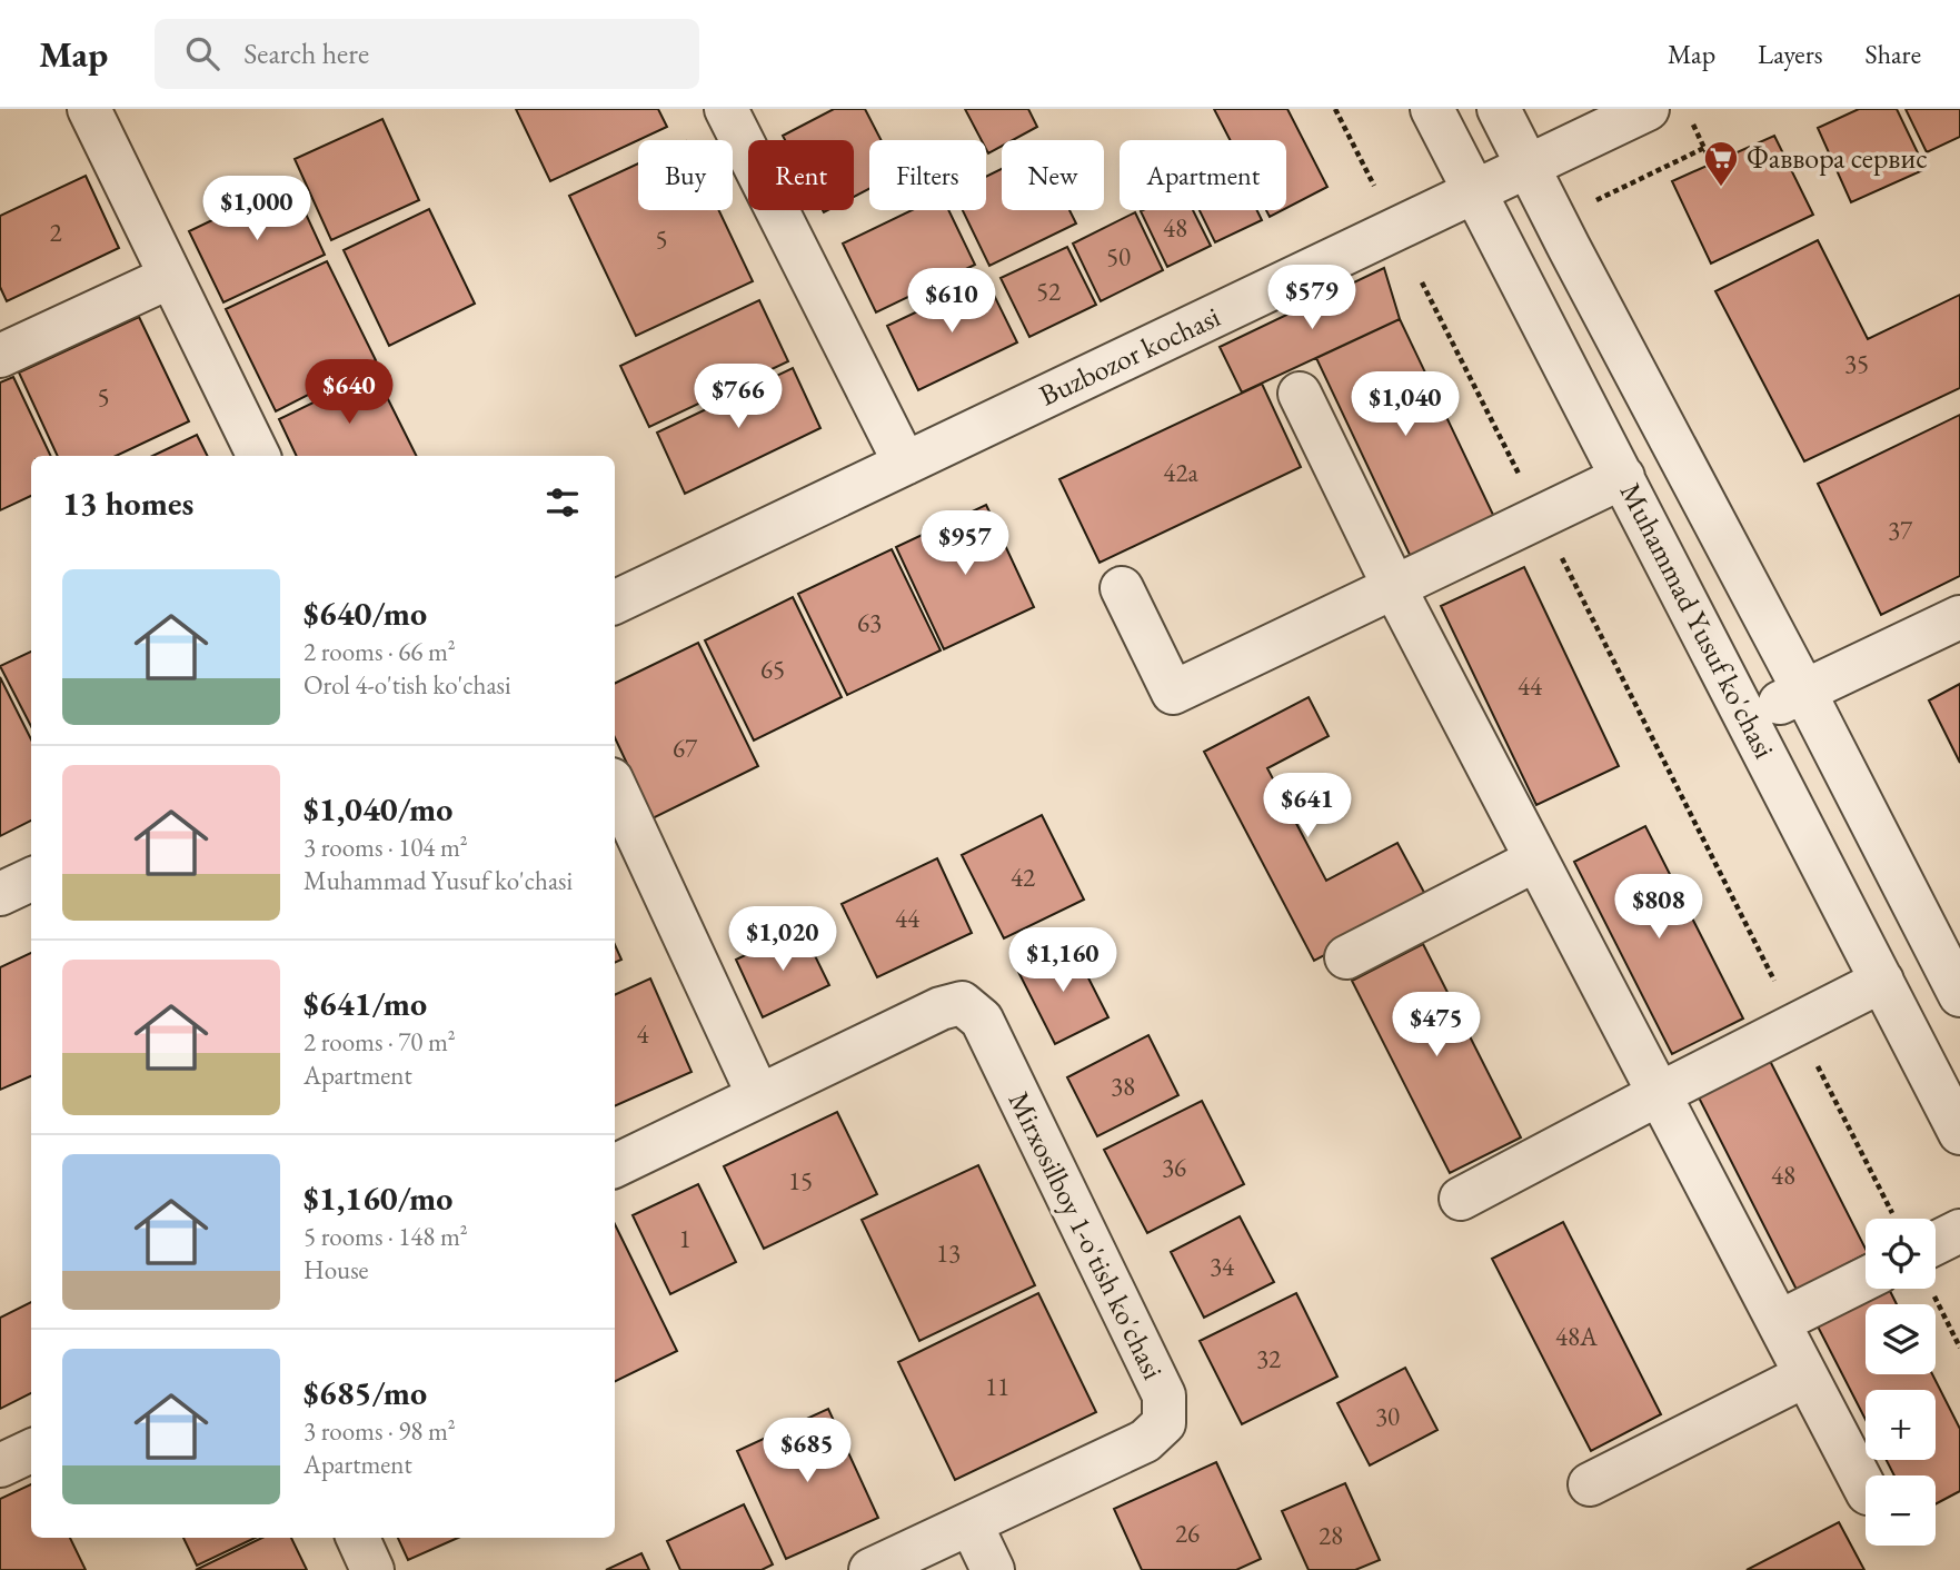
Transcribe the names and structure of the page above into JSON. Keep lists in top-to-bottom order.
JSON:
{
  "streets": {
    "street": ["Buzbozor kochasi", "Muhammad Yusuf ko'chasi", "Mirxosilboy 1-o'tish ko'chasi"]
  },
  "crossings": [
    ["Buzbozor kochasi", "Muhammad Yusuf ko'chasi"]
  ],
  "places": {
    "supermarket": ["Фаввора сервис"]
  },
  "house_numbers": [
    "48",
    "2",
    "5",
    "50",
    "52",
    "35",
    "5",
    "42а",
    "37",
    "63",
    "65",
    "44",
    "67",
    "42",
    "44",
    "4",
    "38",
    "36",
    "48",
    "15",
    "1",
    "13",
    "34",
    "48А",
    "32",
    "11",
    "30",
    "26",
    "28"
  ],
  "page": {
    "header": "Map",
    "search": "Search here",
    "nav": ["Map", "Layers", "Share"],
    "chip": [
      "Buy",
      "Rent",
      "Filters",
      "New",
      "Apartment"
    ],
    "price": [
      "$1,000",
      "$579",
      "$610",
      "$640",
      "$766",
      "$1,040",
      "$957",
      "$641",
      "$808",
      "$1,020",
      "$1,160",
      "$475",
      "$685"
    ],
    "heading": "13 homes",
    "list": [
      {
        "name": "$640/mo",
        "note": "2 rooms · 66 m² · Orol 4-o'tish ko'chasi"
      },
      {
        "name": "$1,040/mo",
        "note": "3 rooms · 104 m² · Muhammad Yusuf ko'chasi"
      },
      {
        "name": "$641/mo",
        "note": "2 rooms · 70 m² · Apartment"
      },
      {
        "name": "$1,160/mo",
        "note": "5 rooms · 148 m² · House"
      },
      {
        "name": "$685/mo",
        "note": "3 rooms · 98 m² · Apartment"
      }
    ],
    "map_buttons": ["+", "−"]
  }
}
